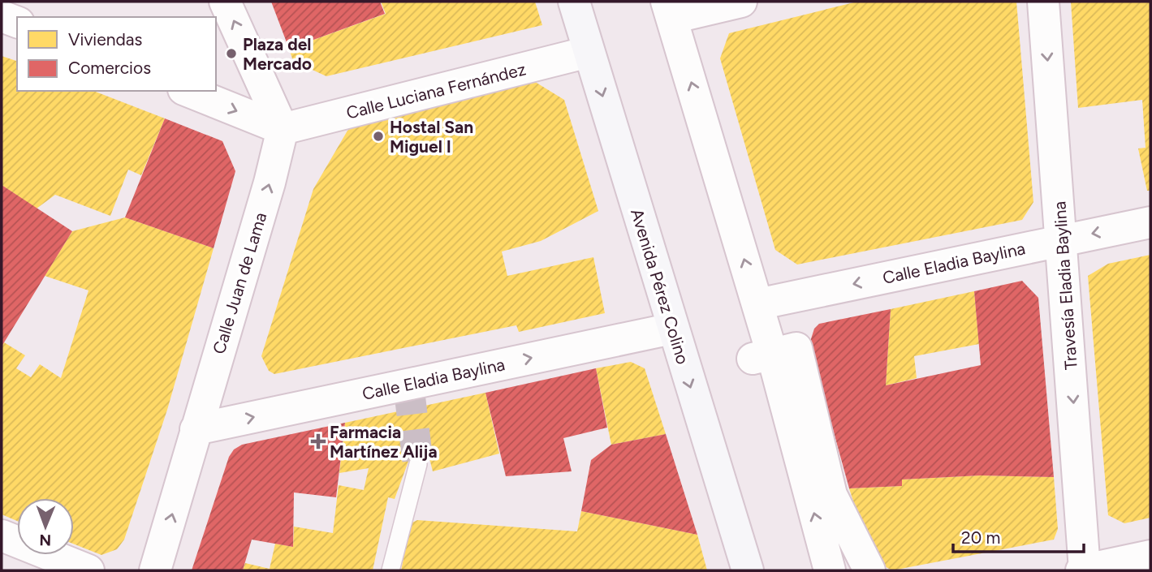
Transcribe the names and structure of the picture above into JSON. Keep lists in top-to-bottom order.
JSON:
{
  "streets": {
    "street": [
      "Calle Luciana Fernández",
      "Calle Eladia Baylina",
      "Calle Juan de Lama",
      "Travesía Eladia Baylina",
      "Avenida Pérez Colino"
    ]
  },
  "crossings": [
    ["Calle Luciana Fernández", "Calle Juan de Lama"],
    ["Calle Luciana Fernández", "Avenida Pérez Colino"],
    ["Calle Eladia Baylina", "Calle Juan de Lama"],
    ["Calle Eladia Baylina", "Travesía Eladia Baylina"],
    ["Calle Eladia Baylina", "Avenida Pérez Colino"]
  ],
  "one_way": ["Calle Juan de Lama", "Travesía Eladia Baylina"],
  "places": {
    "other": ["Plaza del Mercado", "Hostal San Miguel I"],
    "health": ["Farmacia Martínez Alija"]
  },
  "legend": ["Viviendas", "Comercios"],
  "scale_bar": "20 m",
  "north": "bottom"
}
